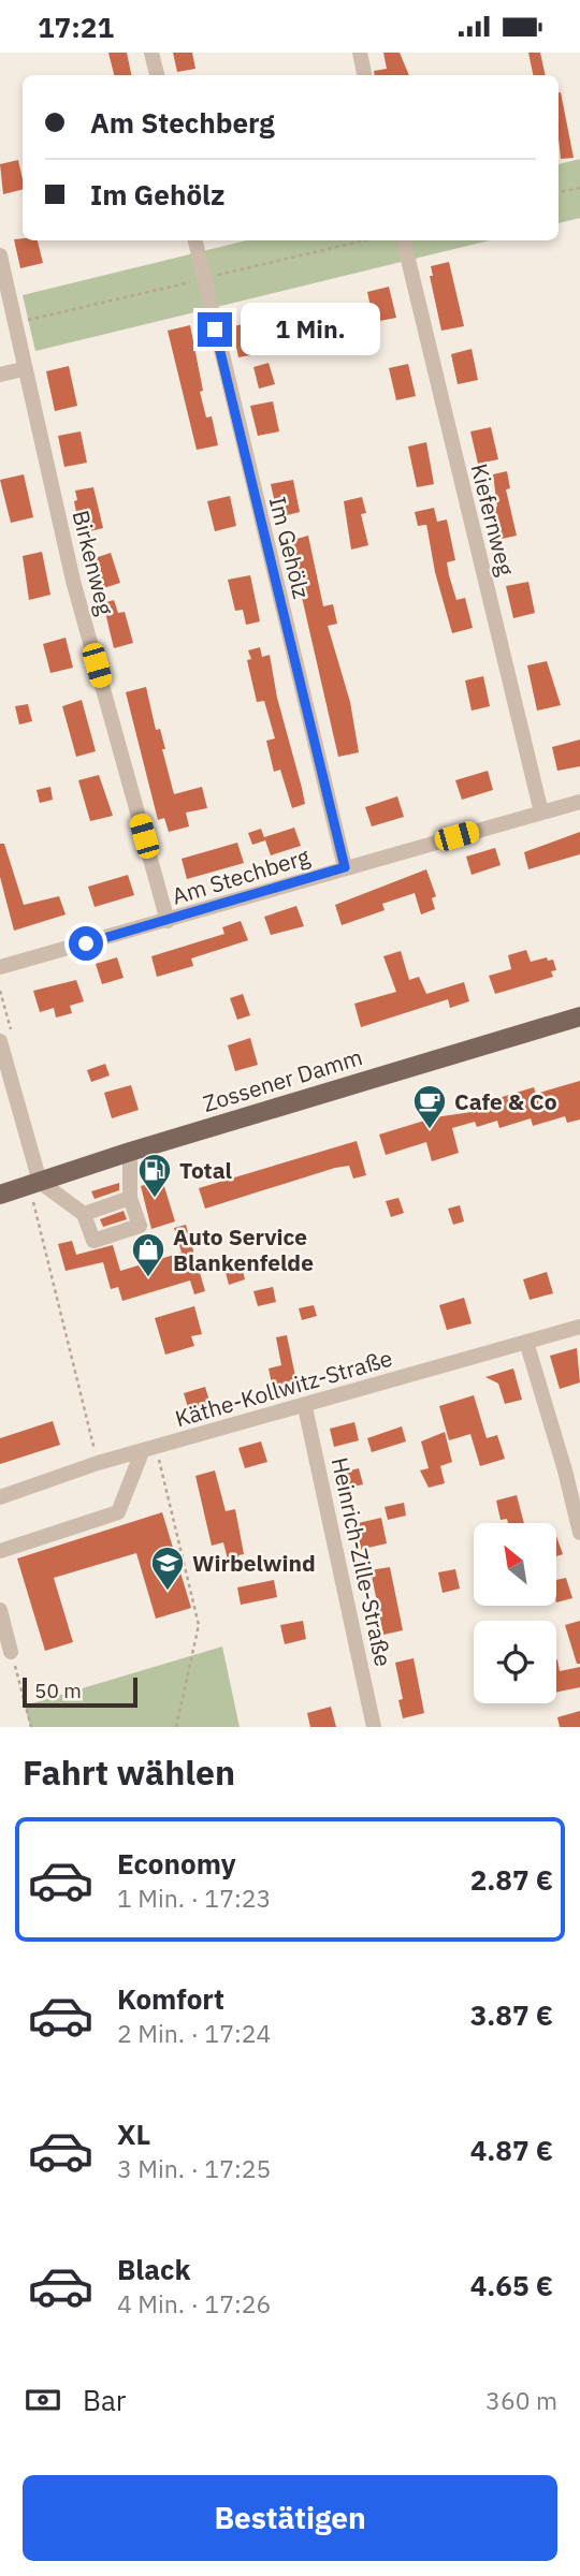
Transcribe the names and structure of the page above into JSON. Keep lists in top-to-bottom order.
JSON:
{
  "streets": {
    "main road": ["Zossener Damm"],
    "street": [
      "Kiefernweg",
      "Im Gehölz",
      "Birkenweg",
      "Am Stechberg",
      "Käthe-Kollwitz-Straße",
      "Heinrich-Zille-Straße"
    ]
  },
  "crossings": [
    ["Kiefernweg", "Am Stechberg"],
    ["Im Gehölz", "Am Stechberg"],
    ["Birkenweg", "Am Stechberg"],
    ["Käthe-Kollwitz-Straße", "Heinrich-Zille-Straße"]
  ],
  "places": {
    "cafe": ["Cafe & Co"],
    "fuel station": ["Total"],
    "shop": ["Auto Service Blankenfelde"],
    "school or university": ["Wirbelwind"]
  },
  "scale_bar": "50 m",
  "north": "top left",
  "page": {
    "status": "17:21",
    "banner": ["Am Stechberg", "Im Gehölz"],
    "bubble": "1 Min.",
    "scale": "50 m",
    "heading": "Fahrt wählen",
    "list": [
      {
        "name": "Economy",
        "note": "1 Min. · 17:23",
        "value": "2.87 €"
      },
      {
        "name": "Komfort",
        "note": "2 Min. · 17:24",
        "value": "3.87 €"
      },
      {
        "name": "XL",
        "note": "3 Min. · 17:25",
        "value": "4.87 €"
      },
      {
        "name": "Black",
        "note": "4 Min. · 17:26",
        "value": "4.65 €"
      }
    ],
    "pay": ["Bar", "360 m"],
    "buttons": "Bestätigen"
  }
}
